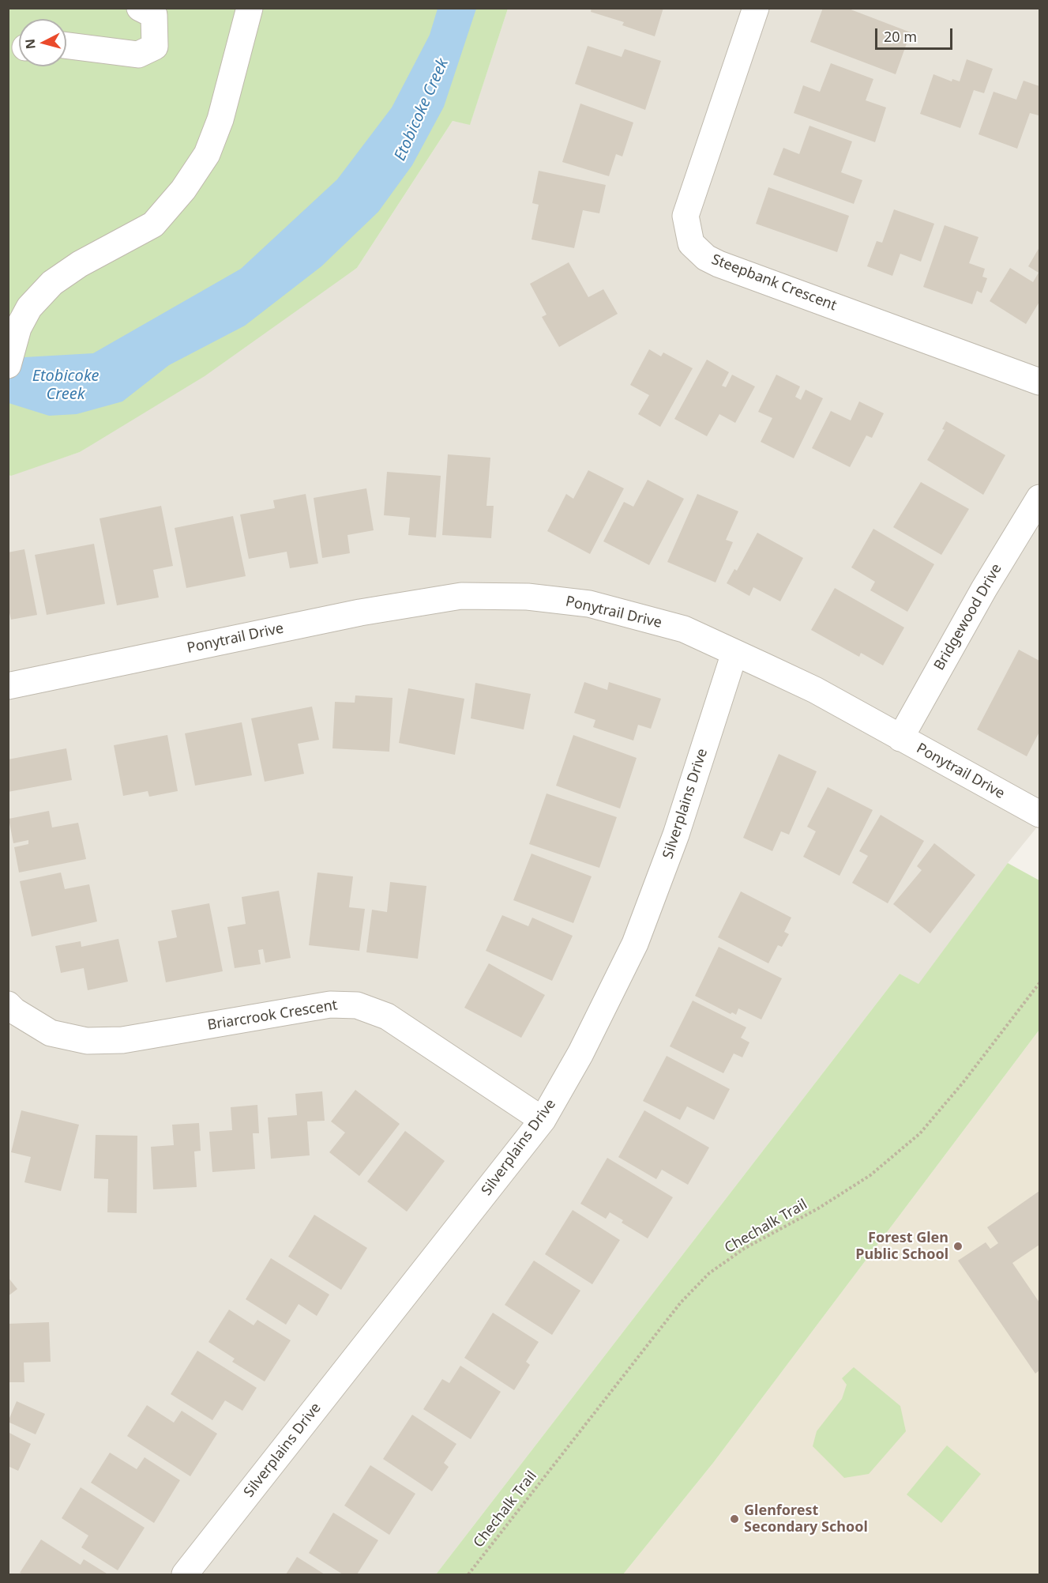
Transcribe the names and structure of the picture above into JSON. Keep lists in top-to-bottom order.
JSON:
{
  "streets": {
    "street": [
      "Steepbank Crescent",
      "Ponytrail Drive",
      "Bridgewood Drive",
      "Silverplains Drive",
      "Briarcrook Crescent"
    ],
    "path": ["Chechalk Trail"]
  },
  "crossings": [
    ["Ponytrail Drive", "Bridgewood Drive"],
    ["Ponytrail Drive", "Silverplains Drive"],
    ["Silverplains Drive", "Briarcrook Crescent"]
  ],
  "water": ["Etobicoke Creek"],
  "places": ["Forest Glen Public School", "Glenforest Secondary School"],
  "scale_bar": "20 m",
  "north": "left"
}
